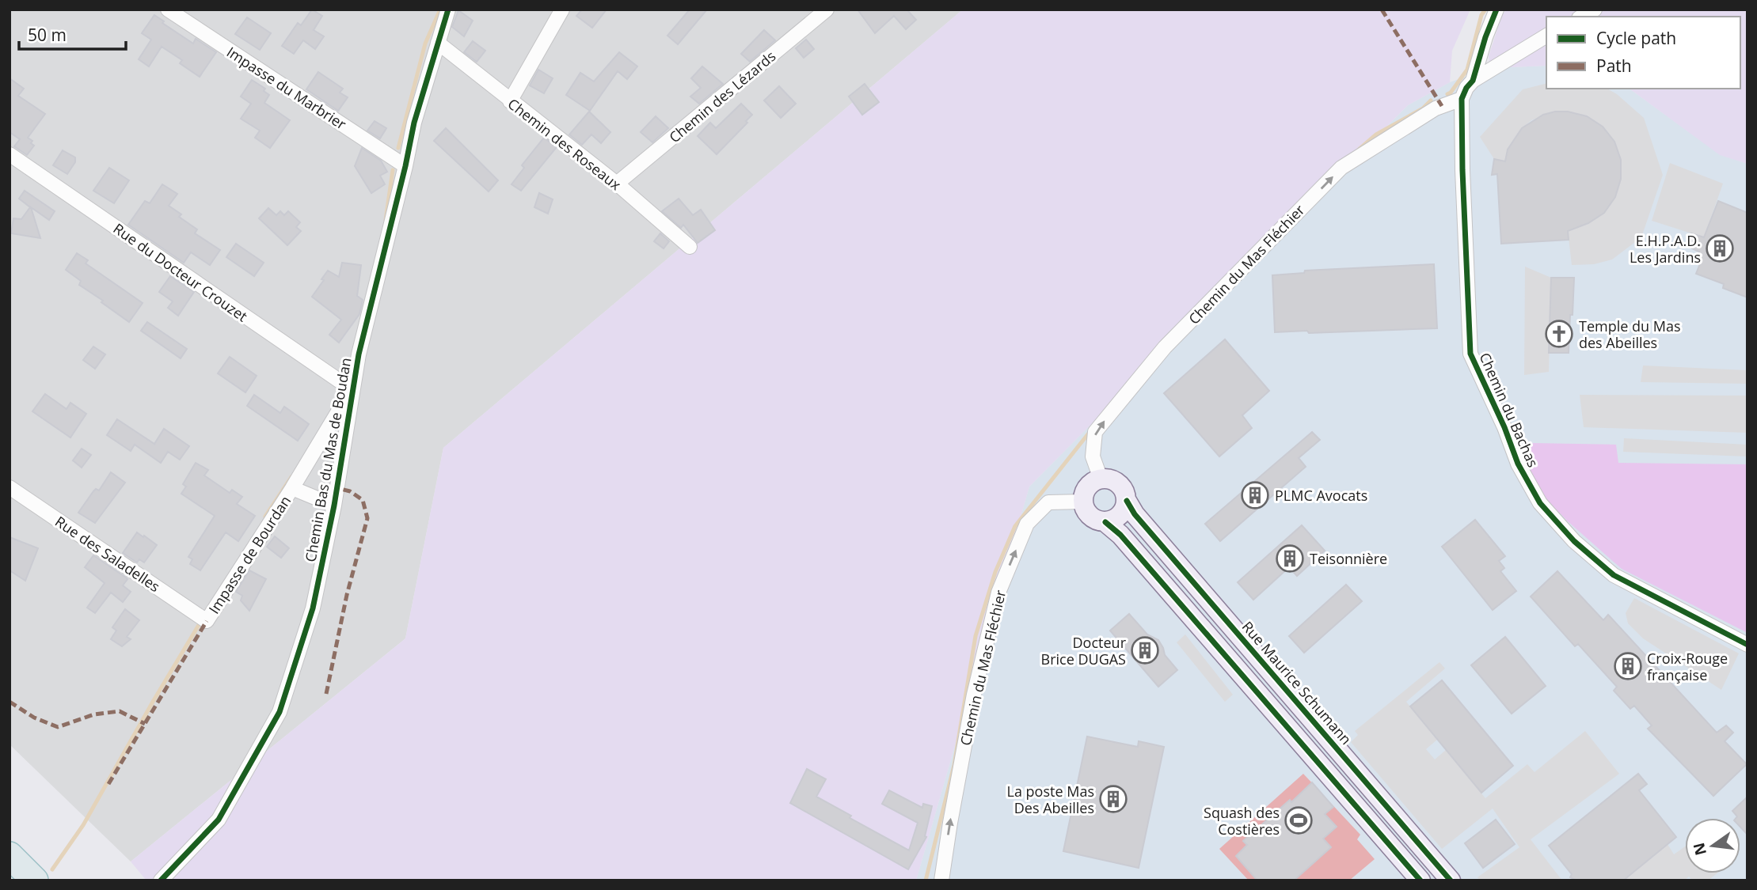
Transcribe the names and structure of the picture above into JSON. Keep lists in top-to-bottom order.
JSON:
{
  "streets": {
    "main road": ["Rue Maurice Schumann"],
    "street": [
      "Impasse du Marbrier",
      "Chemin des Lézards",
      "Chemin des Roseaux",
      "Chemin du Mas Fléchier",
      "Rue du Docteur Crouzet",
      "Chemin du Bachas",
      "Chemin Bas du Mas de Boudan",
      "Rue des Saladelles",
      "Impasse de Bourdan"
    ]
  },
  "crossings": [
    ["Impasse du Marbrier", "Chemin Bas du Mas de Boudan"],
    ["Chemin des Lézards", "Chemin des Roseaux"],
    ["Chemin des Roseaux", "Chemin Bas du Mas de Boudan"],
    ["Chemin du Mas Fléchier", "Chemin du Bachas"],
    ["Chemin du Mas Fléchier", "Rue Maurice Schumann"],
    ["Rue du Docteur Crouzet", "Chemin Bas du Mas de Boudan"],
    ["Rue du Docteur Crouzet", "Impasse de Bourdan"],
    ["Chemin Bas du Mas de Boudan", "Impasse de Bourdan"],
    ["Rue des Saladelles", "Impasse de Bourdan"]
  ],
  "one_way": ["Chemin du Mas Fléchier"],
  "places": {
    "building": [
      "E.H.P.A.D. Les Jardins",
      "PLMC Avocats",
      "Teisonnière",
      "Docteur Brice DUGAS",
      "Croix-Rouge française",
      "La poste Mas Des Abeilles"
    ],
    "church": ["Temple du Mas des Abeilles"],
    "sports": ["Squash des Costières"]
  },
  "legend": ["Cycle path", "Path"],
  "scale_bar": "50 m",
  "north": "left"
}
